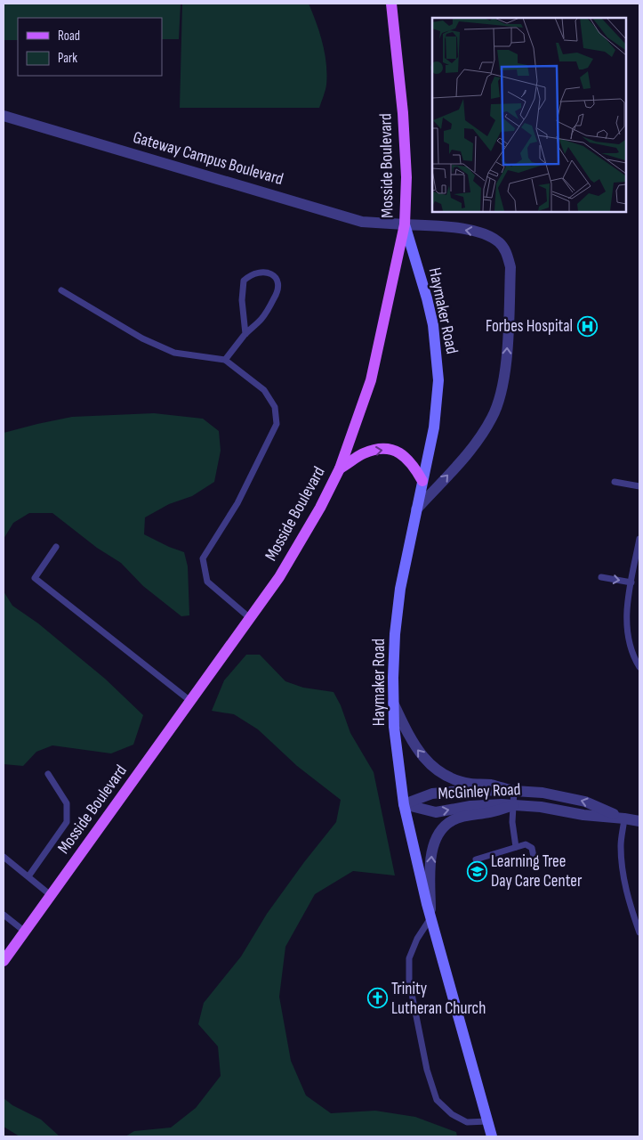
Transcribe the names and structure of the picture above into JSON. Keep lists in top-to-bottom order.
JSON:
{
  "streets": {
    "main road": ["Mosside Boulevard", "Haymaker Road"],
    "street": ["Gateway Campus Boulevard", "McGinley Road"]
  },
  "crossings": [
    ["Gateway Campus Boulevard", "Mosside Boulevard"],
    ["Gateway Campus Boulevard", "Haymaker Road"],
    ["Mosside Boulevard", "Haymaker Road"],
    ["Haymaker Road", "McGinley Road"]
  ],
  "places": {
    "hospital": ["Forbes Hospital"],
    "school or university": ["Learning Tree Day Care Center"],
    "church": ["Trinity Lutheran Church"]
  },
  "legend": ["Road", "Park"]
}
